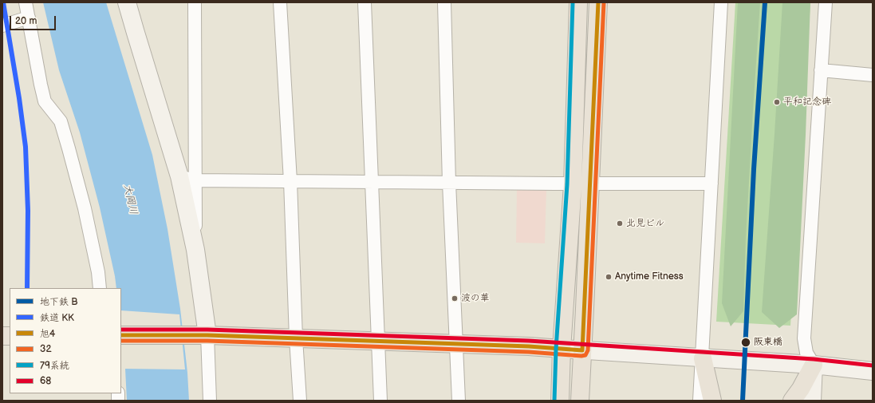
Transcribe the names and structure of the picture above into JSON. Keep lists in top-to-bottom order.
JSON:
{
  "water": ["大岡川"],
  "places": [
    "平和記念碑",
    "北見ビル",
    "Anytime Fitness",
    "波の華",
    "阪東橋"
  ],
  "lines": [
    "metro line B",
    "rail line KK",
    "transit line 旭4",
    "transit line 32",
    "transit line 79系統",
    "transit line 68"
  ],
  "legend": [
    "地下鉄 B",
    "鉄道 KK",
    "旭4",
    "32",
    "79系統",
    "68"
  ],
  "scale_bar": "20 m"
}
